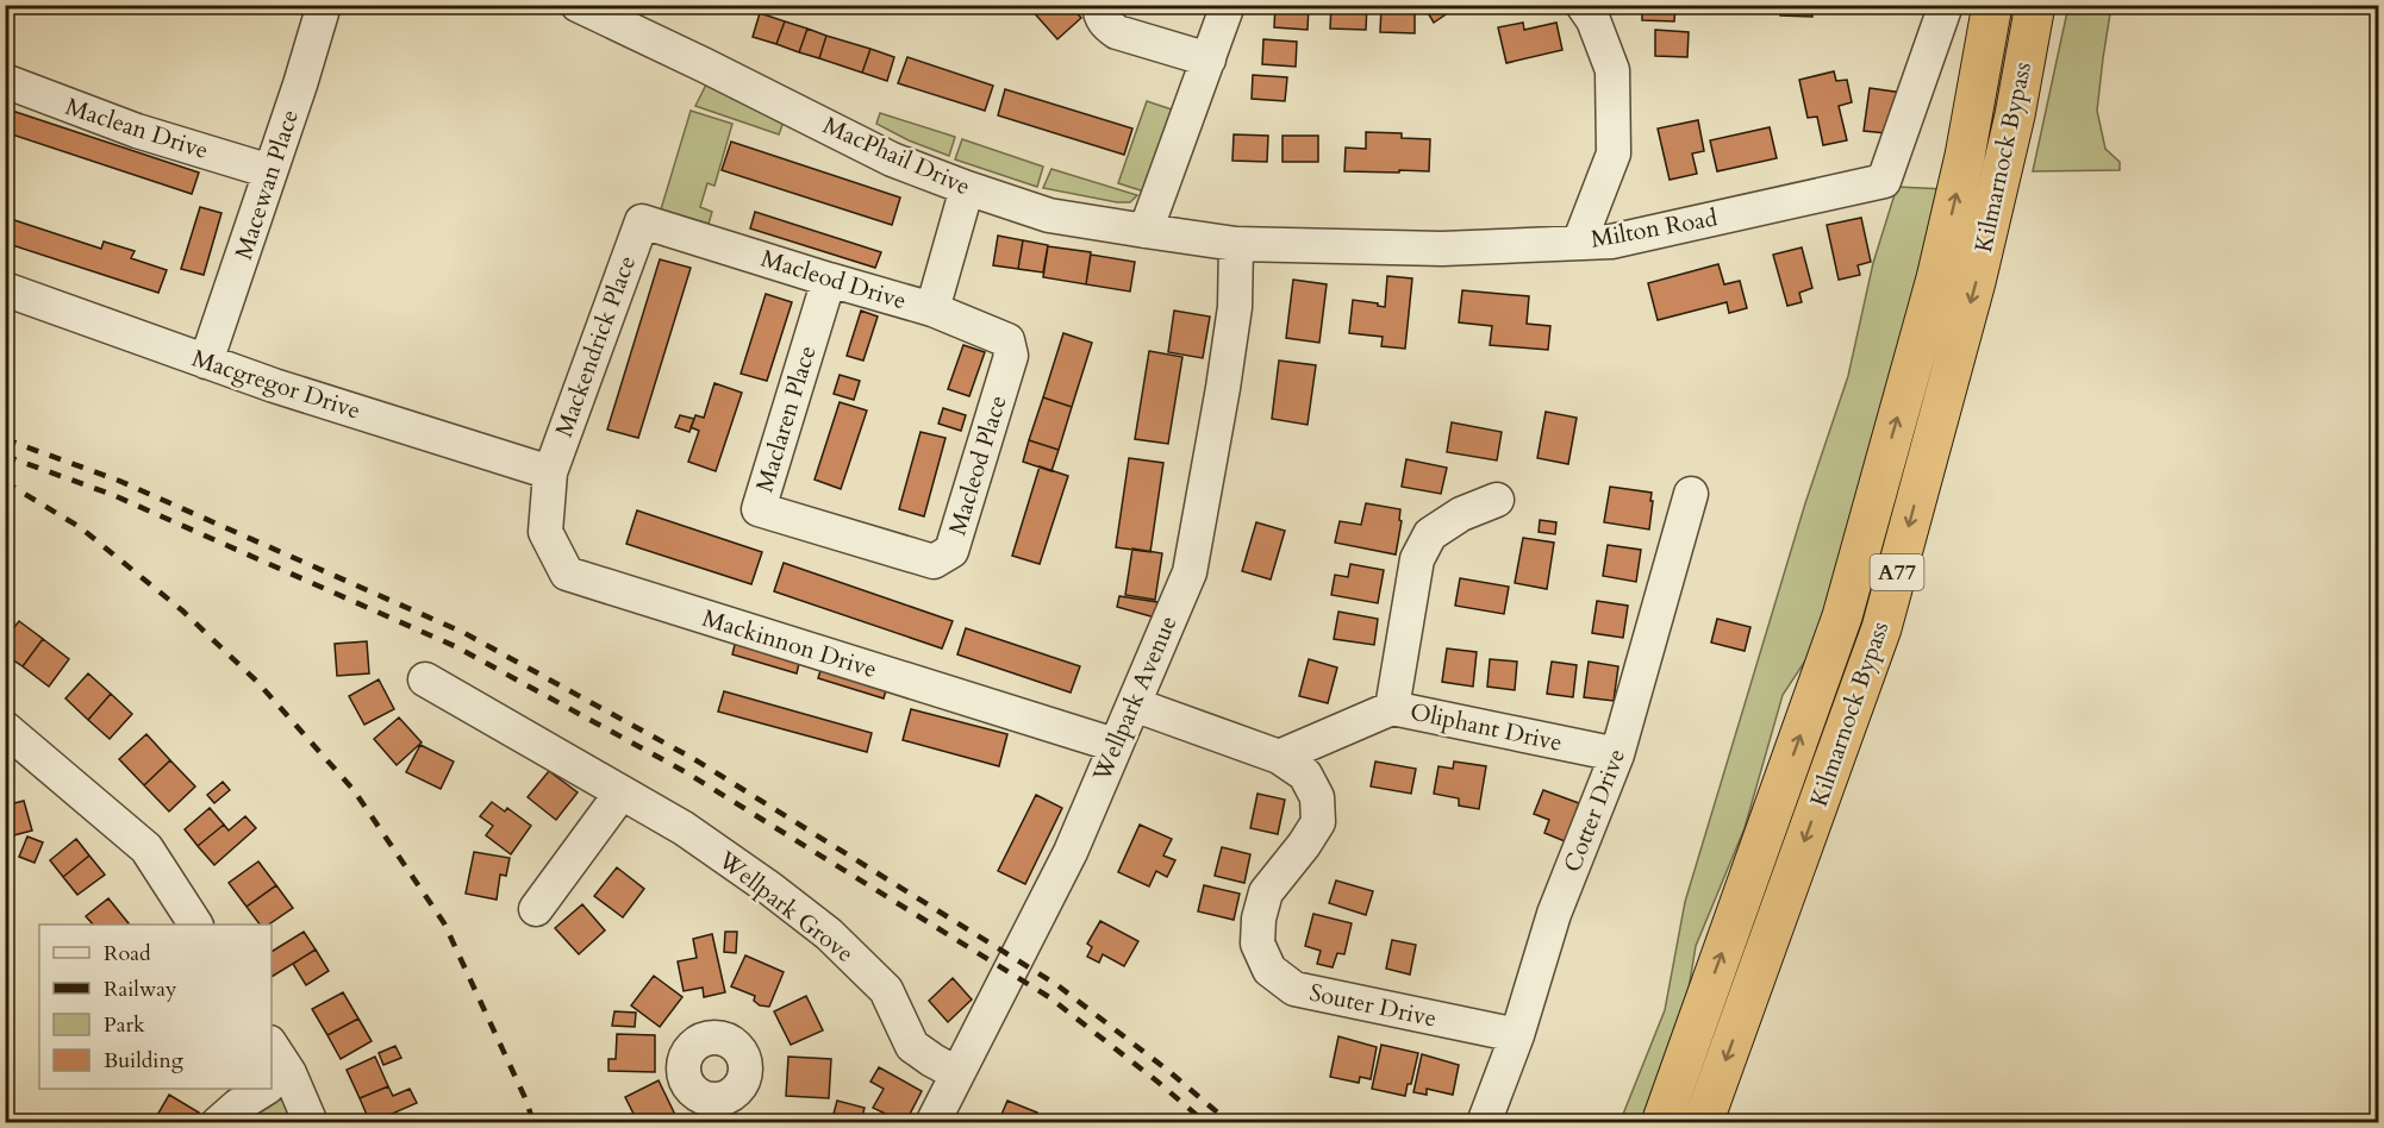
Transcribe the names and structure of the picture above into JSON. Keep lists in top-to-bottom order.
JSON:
{
  "streets": {
    "highway": ["Kilmarnock Bypass", "A77"],
    "street": [
      "Maclean Drive",
      "MacPhail Drive",
      "Macewan Place",
      "Milton Road",
      "Macleod Drive",
      "Mackendrick Place",
      "Macgregor Drive",
      "Maclaren Place",
      "Macleod Place",
      "Mackinnon Drive",
      "Wellpark Avenue",
      "Oliphant Drive",
      "Cotter Drive",
      "Wellpark Grove",
      "Souter Drive"
    ]
  },
  "crossings": [
    ["Maclean Drive", "Macewan Place"],
    ["MacPhail Drive", "Milton Road"],
    ["MacPhail Drive", "Wellpark Avenue"],
    ["Macewan Place", "Macgregor Drive"],
    ["Milton Road", "Wellpark Avenue"],
    ["Macleod Drive", "Mackendrick Place"],
    ["Macleod Drive", "Maclaren Place"],
    ["Macleod Drive", "Macleod Place"],
    ["Mackendrick Place", "Macgregor Drive"],
    ["Mackendrick Place", "Mackinnon Drive"],
    ["Macgregor Drive", "Mackinnon Drive"],
    ["Maclaren Place", "Macleod Place"],
    ["Mackinnon Drive", "Wellpark Avenue"],
    ["Wellpark Avenue", "Wellpark Grove"],
    ["Wellpark Avenue", "Souter Drive"],
    ["Oliphant Drive", "Cotter Drive"],
    ["Oliphant Drive", "Souter Drive"],
    ["Cotter Drive", "Souter Drive"]
  ],
  "legend": [
    "Road",
    "Railway",
    "Park",
    "Building"
  ]
}
